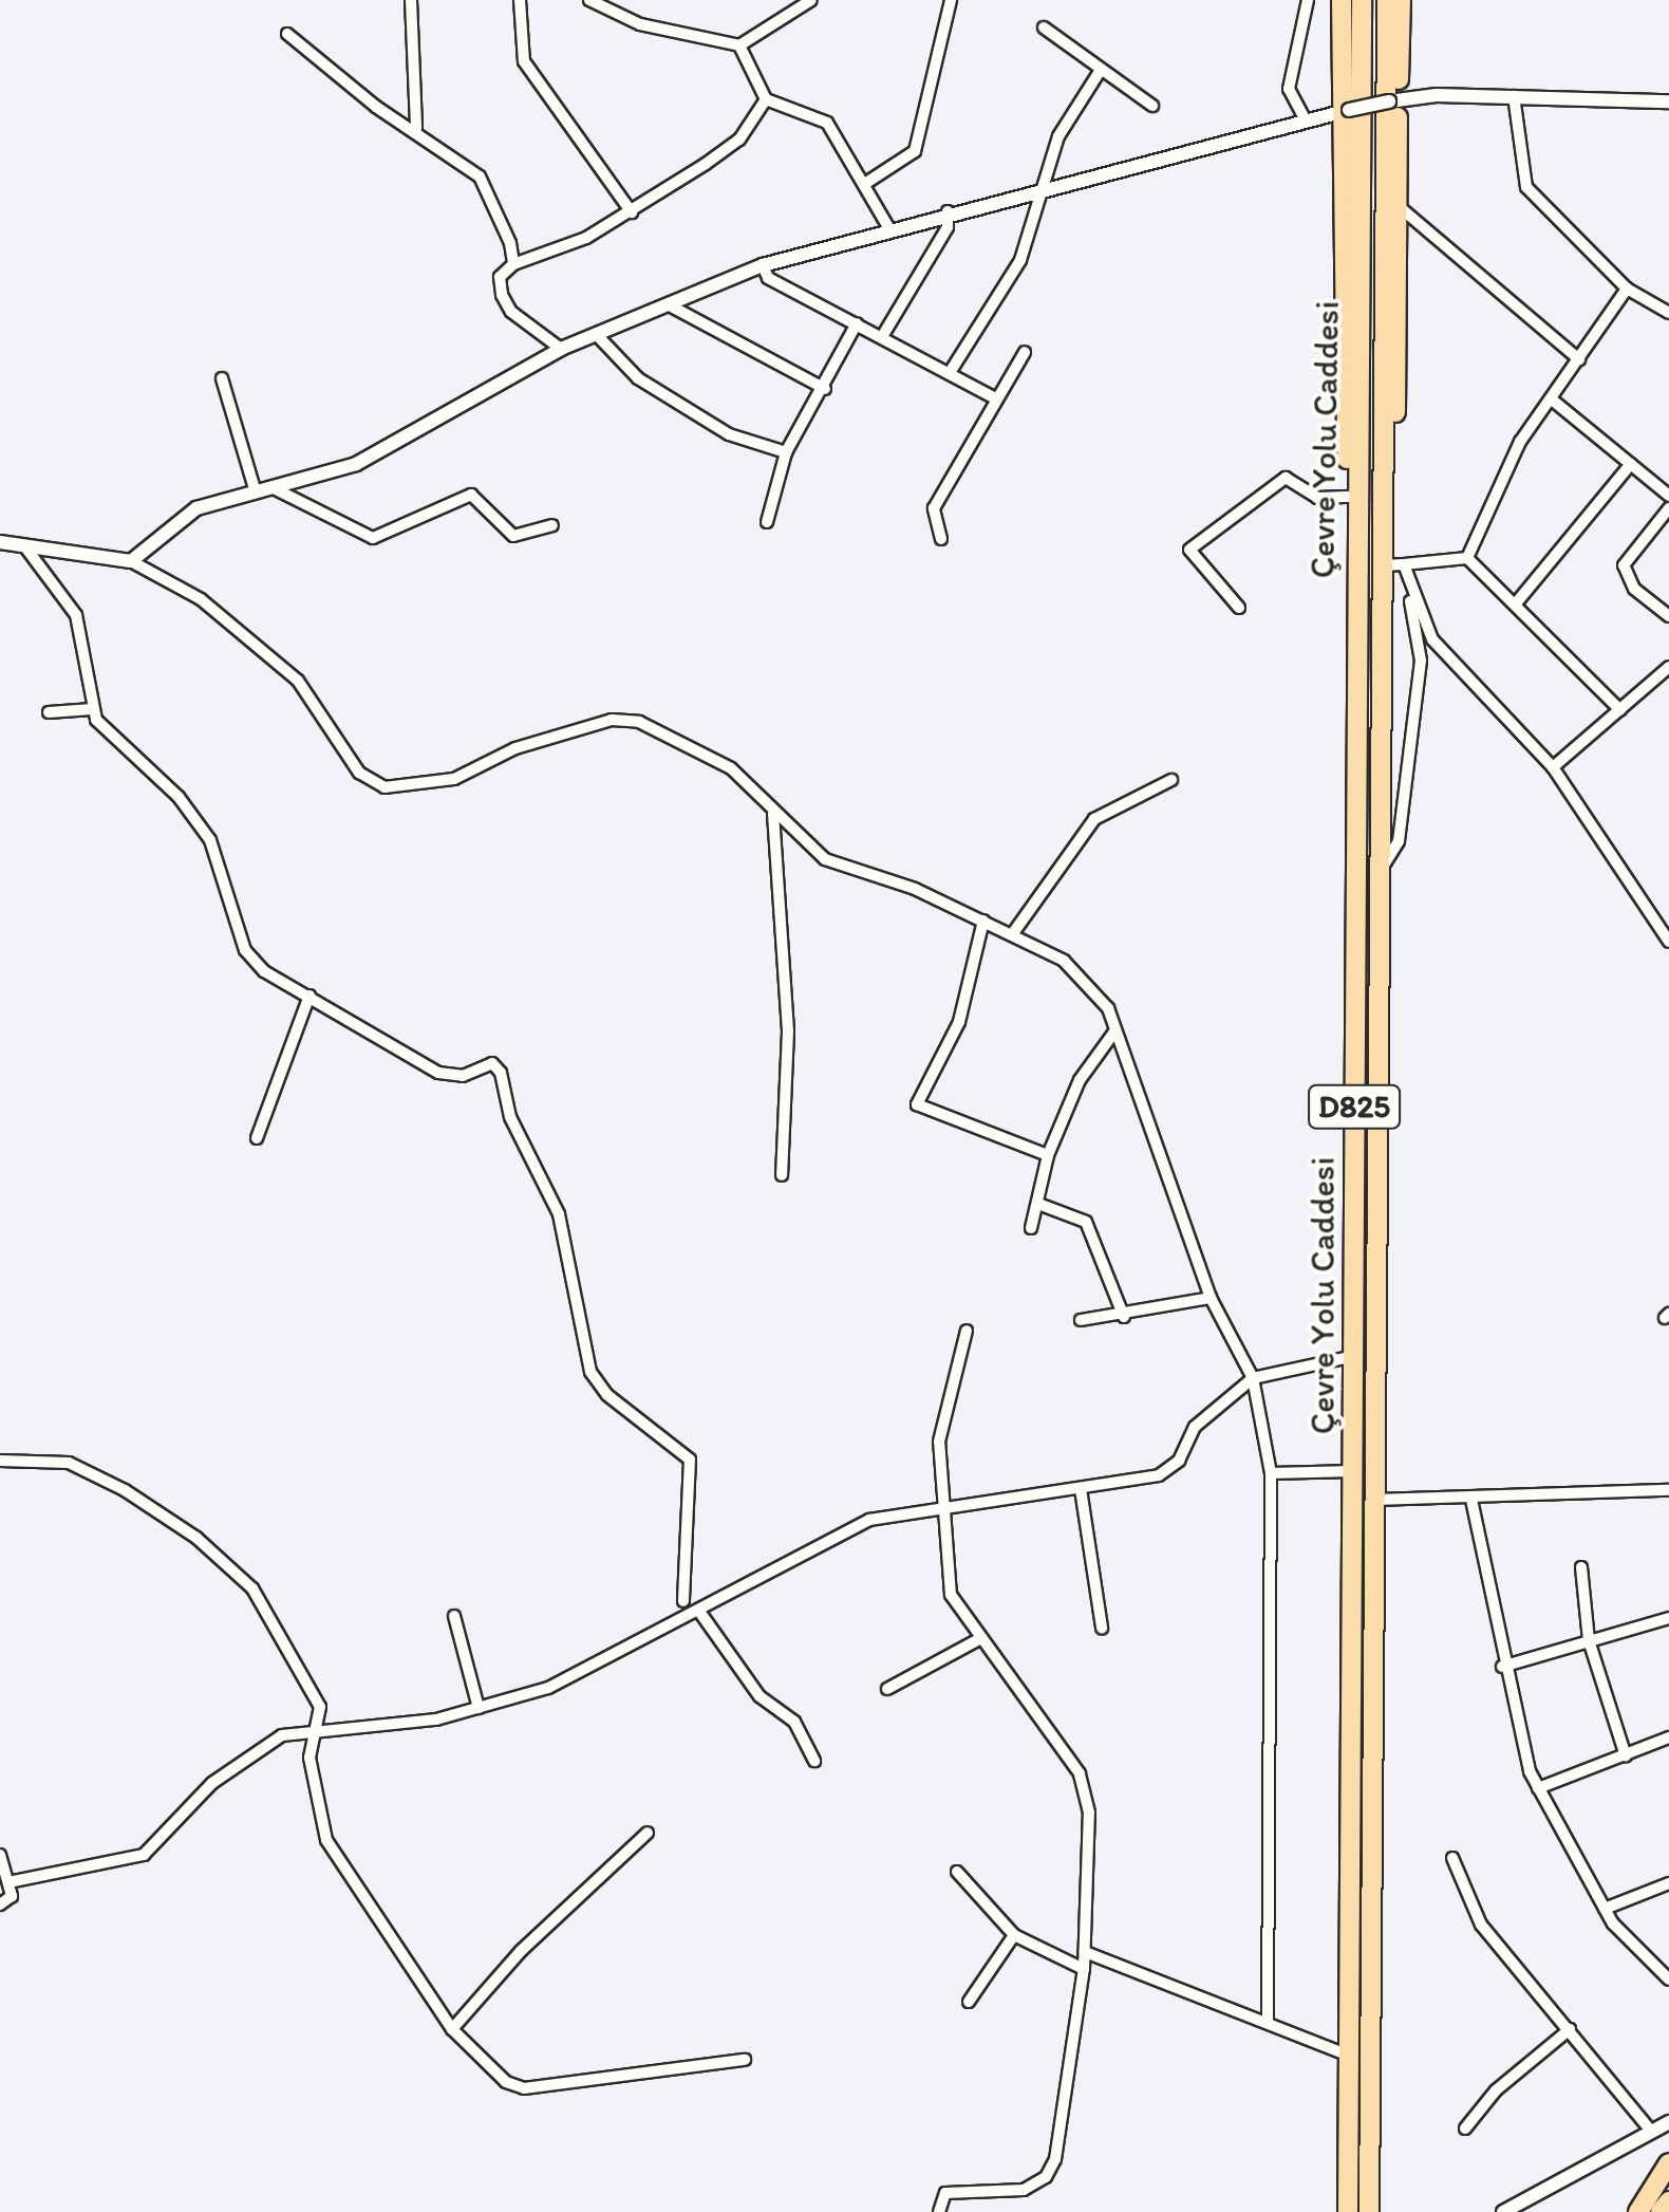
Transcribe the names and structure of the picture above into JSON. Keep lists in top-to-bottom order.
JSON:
{
  "streets": {
    "highway": ["Çevre Yolu Caddesi", "D825"]
  }
}
